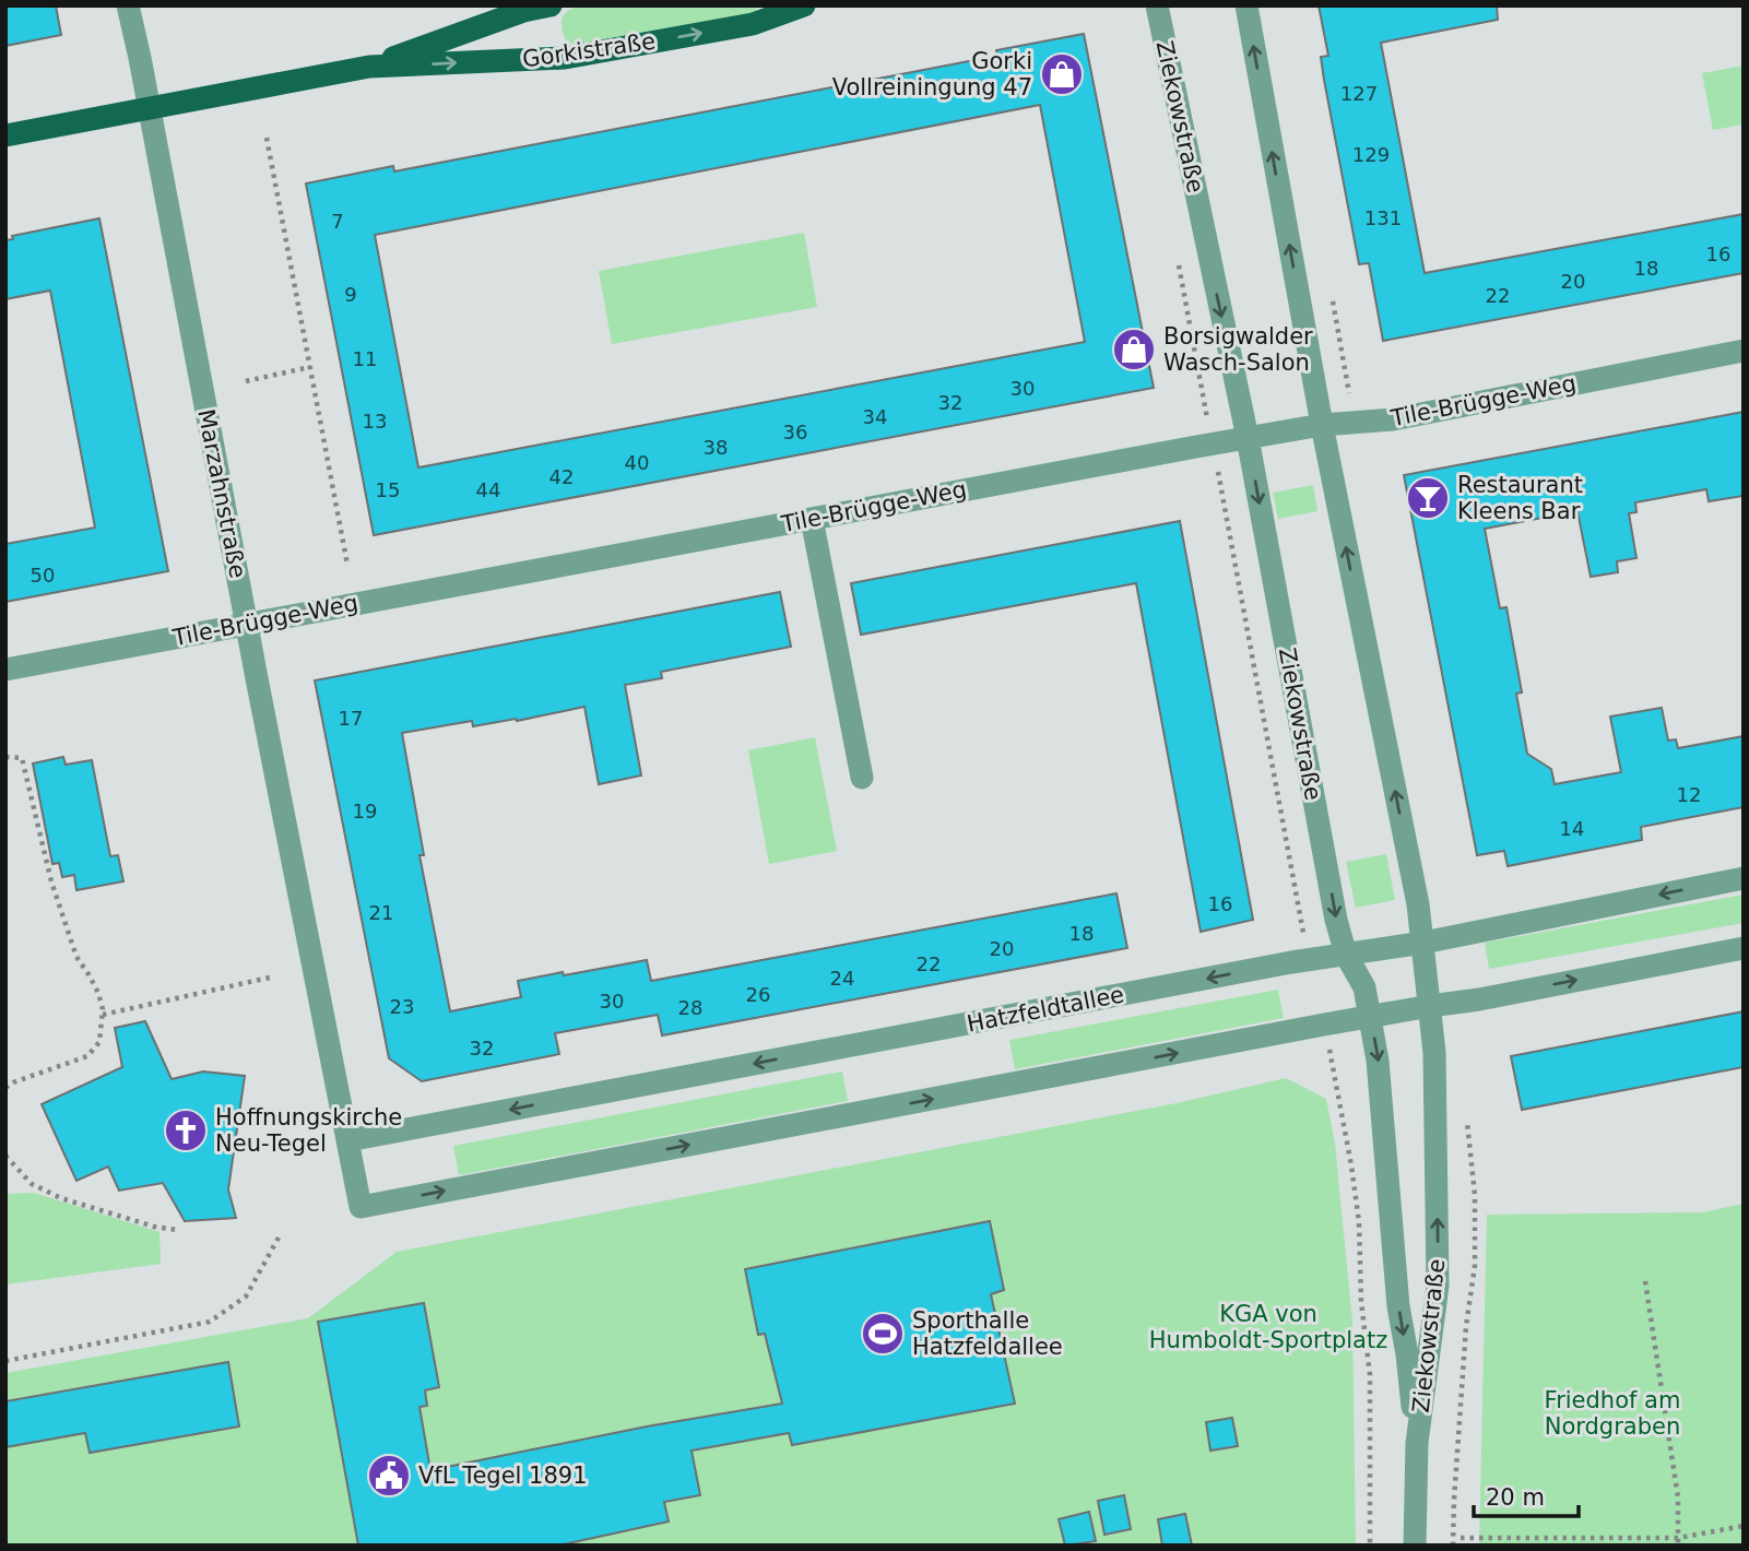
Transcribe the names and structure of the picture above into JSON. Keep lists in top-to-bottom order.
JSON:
{
  "streets": {
    "main road": ["Gorkistraße"],
    "street": [
      "Ziekowstraße",
      "Tile-Brügge-Weg",
      "Marzahnstraße",
      "Hatzfeldtallee"
    ]
  },
  "crossings": [
    ["Gorkistraße", "Marzahnstraße"],
    ["Ziekowstraße", "Tile-Brügge-Weg"],
    ["Ziekowstraße", "Hatzfeldtallee"],
    ["Tile-Brügge-Weg", "Marzahnstraße"],
    ["Marzahnstraße", "Hatzfeldtallee"]
  ],
  "one_way": ["Marzahnstraße", "Hatzfeldtallee"],
  "parks": ["KGA von Humboldt-Sportplatz", "Friedhof am Nordgraben"],
  "places": {
    "shop": ["Gorki Vollreiningung 47", "Borsigwalder Wasch-Salon"],
    "bar": ["Restaurant Kleens Bar"],
    "church": ["Hoffnungskirche Neu-Tegel"],
    "sports": ["Sporthalle Hatzfeldallee"],
    "public building": ["VfL Tegel 1891"]
  },
  "house_numbers": [
    "127",
    "129",
    "131",
    "7",
    "16",
    "18",
    "20",
    "9",
    "22",
    "11",
    "30",
    "32",
    "34",
    "13",
    "36",
    "38",
    "40",
    "42",
    "15",
    "44",
    "50",
    "17",
    "12",
    "19",
    "14",
    "16",
    "21",
    "18",
    "20",
    "22",
    "24",
    "26",
    "30",
    "23",
    "28",
    "32"
  ],
  "scale_bar": "20 m"
}
